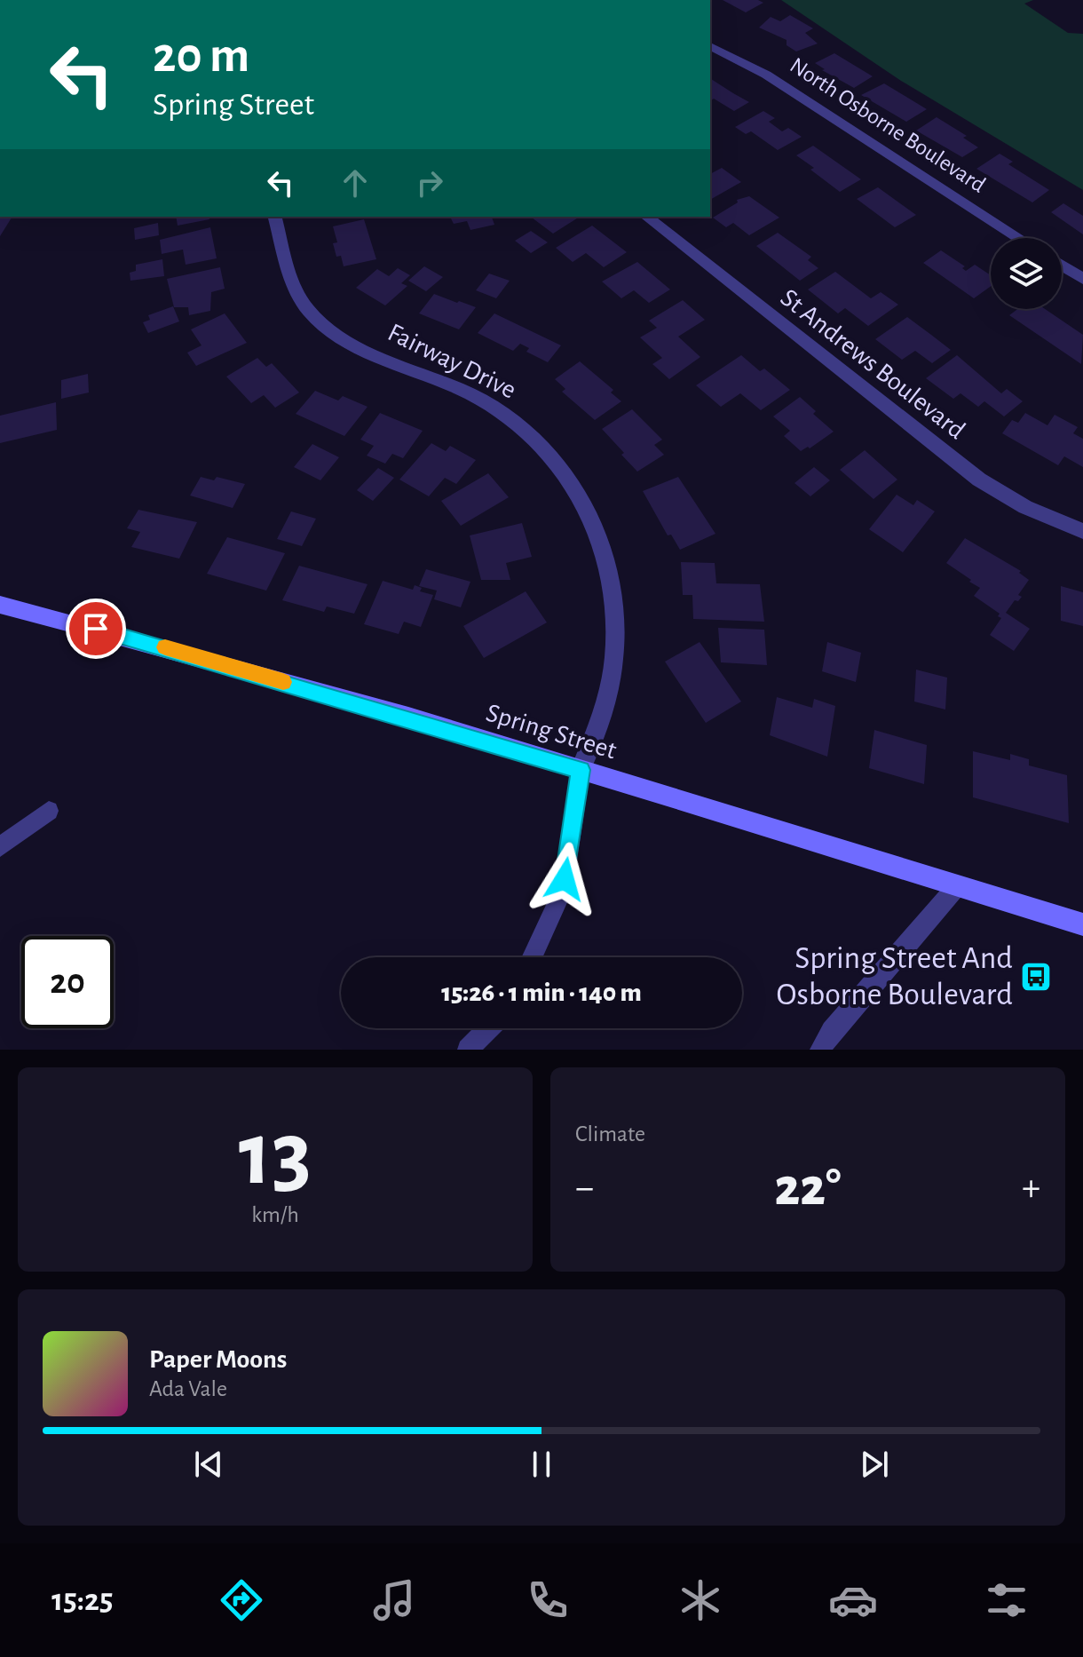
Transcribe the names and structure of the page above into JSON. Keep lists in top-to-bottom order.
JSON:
{
  "streets": {
    "main road": ["Spring Street"],
    "street": ["North Osborne Boulevard", "Fairway Drive", "St Andrews Boulevard"]
  },
  "crossings": [
    ["Fairway Drive", "Spring Street"]
  ],
  "places": {
    "bus stop": ["Spring Street And Osborne Boulevard"]
  },
  "page": {
    "turn": ["20 m", "Spring Street"],
    "limit": "20",
    "trip": "15:26 · 1 min · 140 m",
    "tile": [
      ["13", "km/h"],
      "Climate"
    ],
    "heat": ["−", "22°", "+"],
    "song": ["Paper Moons", "Ada Vale"],
    "tabs": "15:25"
  }
}
